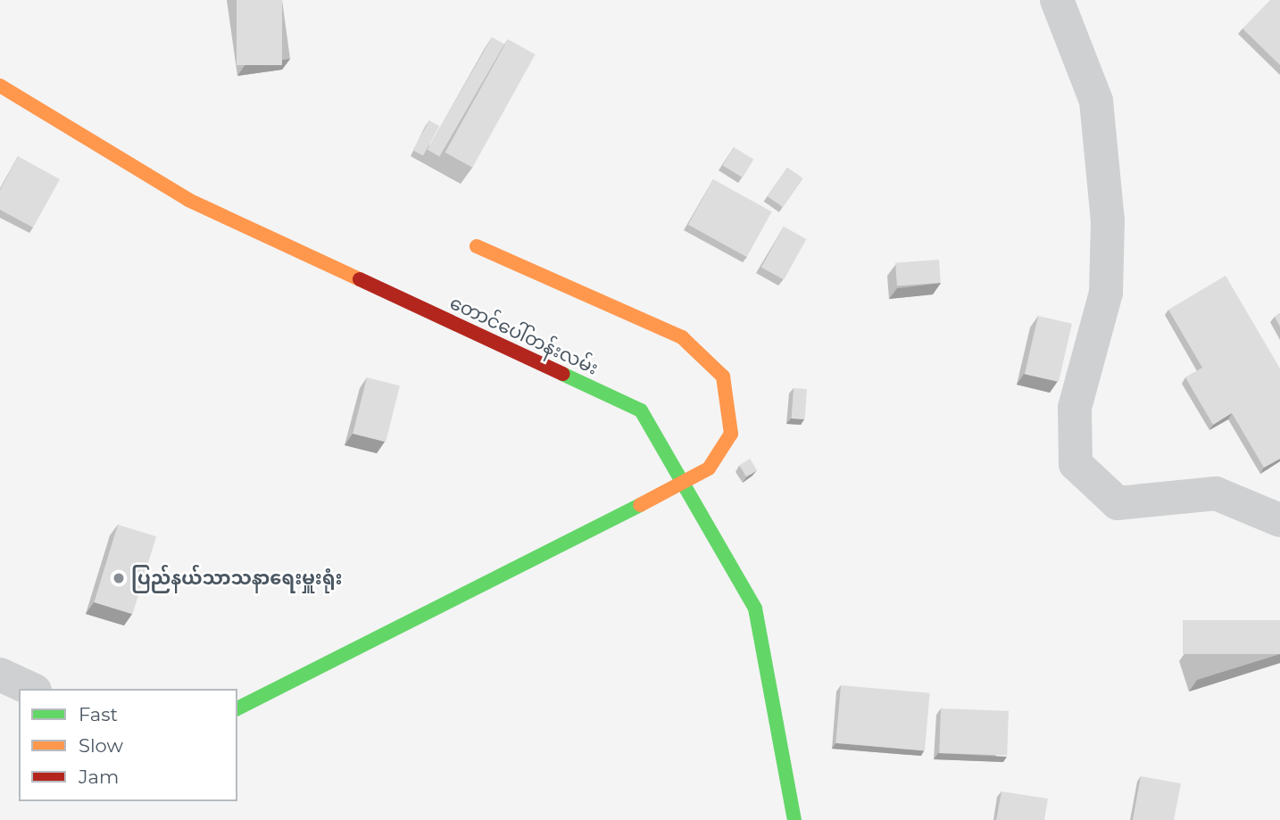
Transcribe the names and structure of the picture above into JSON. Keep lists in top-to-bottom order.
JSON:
{
  "streets": {
    "street": ["တောင်ပေါ်တန်းလမ်း"]
  },
  "places": ["ပြည်နယ်သာသနာရေးမှူးရုံး"],
  "legend": ["Fast", "Slow", "Jam"]
}
